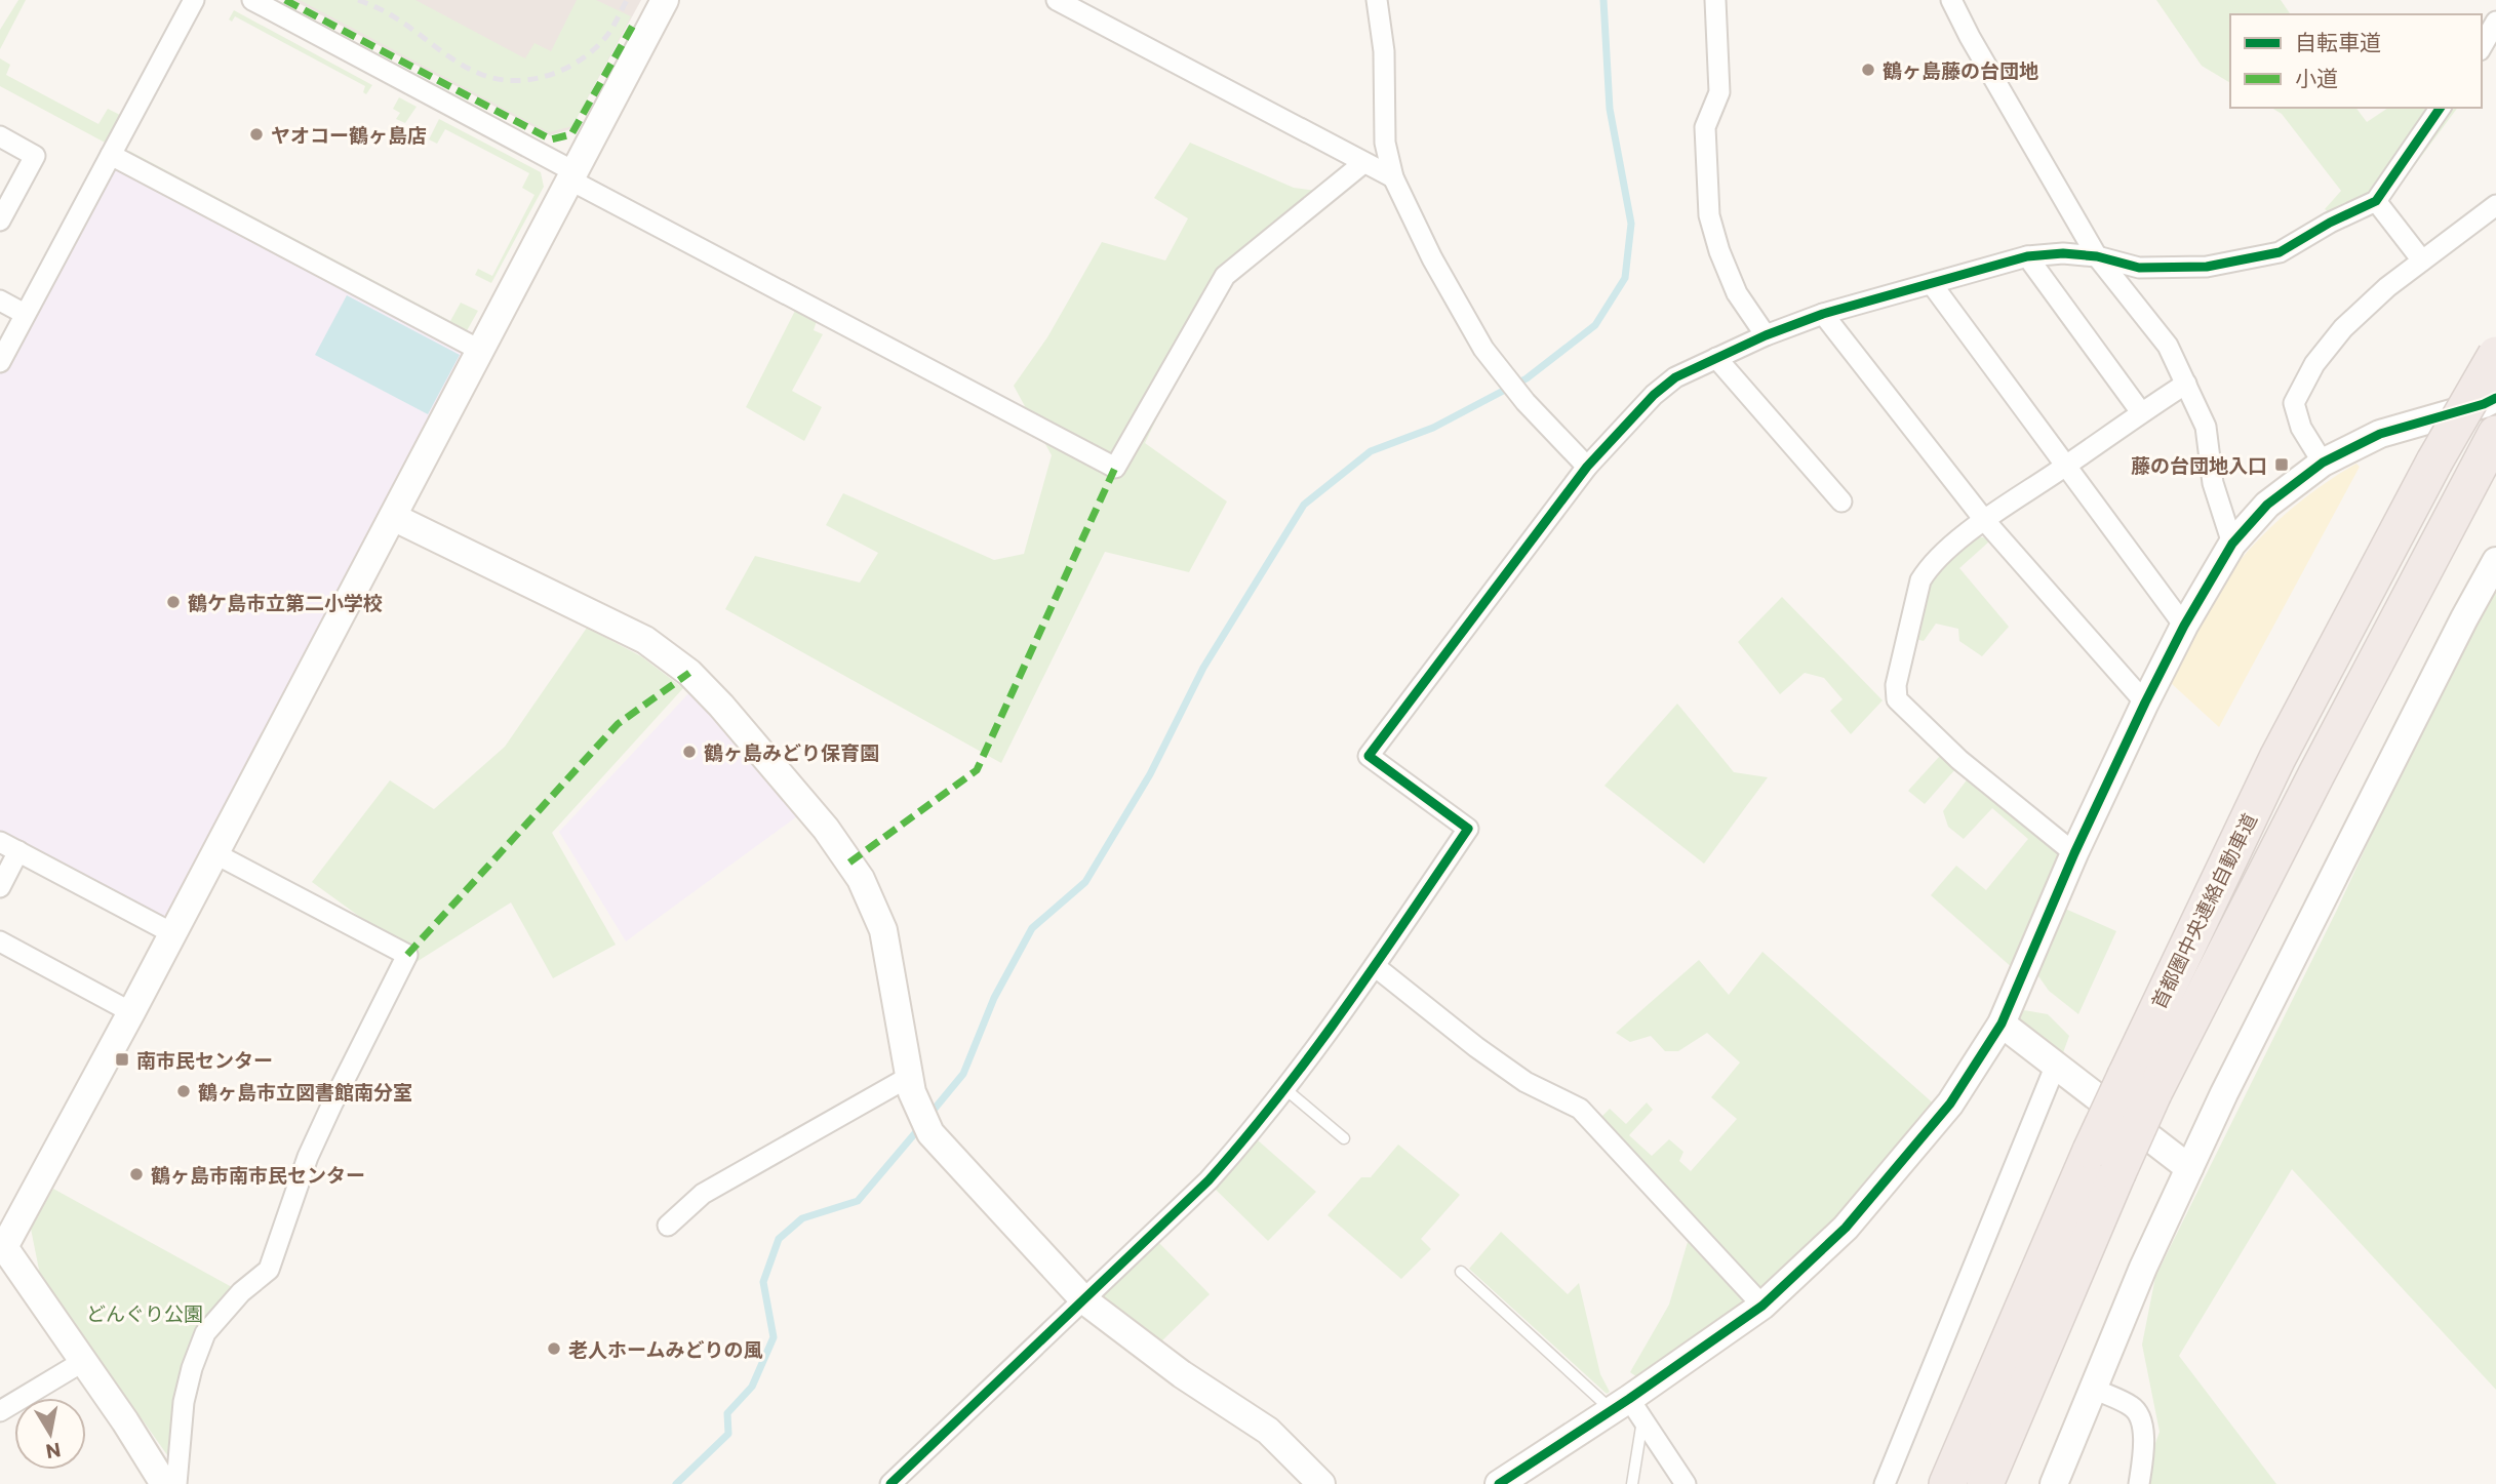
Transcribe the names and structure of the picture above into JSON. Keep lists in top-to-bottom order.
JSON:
{
  "streets": {
    "highway": ["首都圏中央連絡自動車道"]
  },
  "parks": ["どんぐり公園"],
  "places": {
    "other": [
      "鶴ヶ島藤の台団地",
      "ヤオコー鶴ヶ島店",
      "鶴ケ島市立第二小学校",
      "鶴ヶ島みどり保育園",
      "鶴ヶ島市立図書館南分室",
      "鶴ヶ島市南市民センター",
      "老人ホームみどりの風"
    ],
    "transit": ["藤の台団地入口", "南市民センター"]
  },
  "legend": ["自転車道", "小道"],
  "north": "bottom"
}
